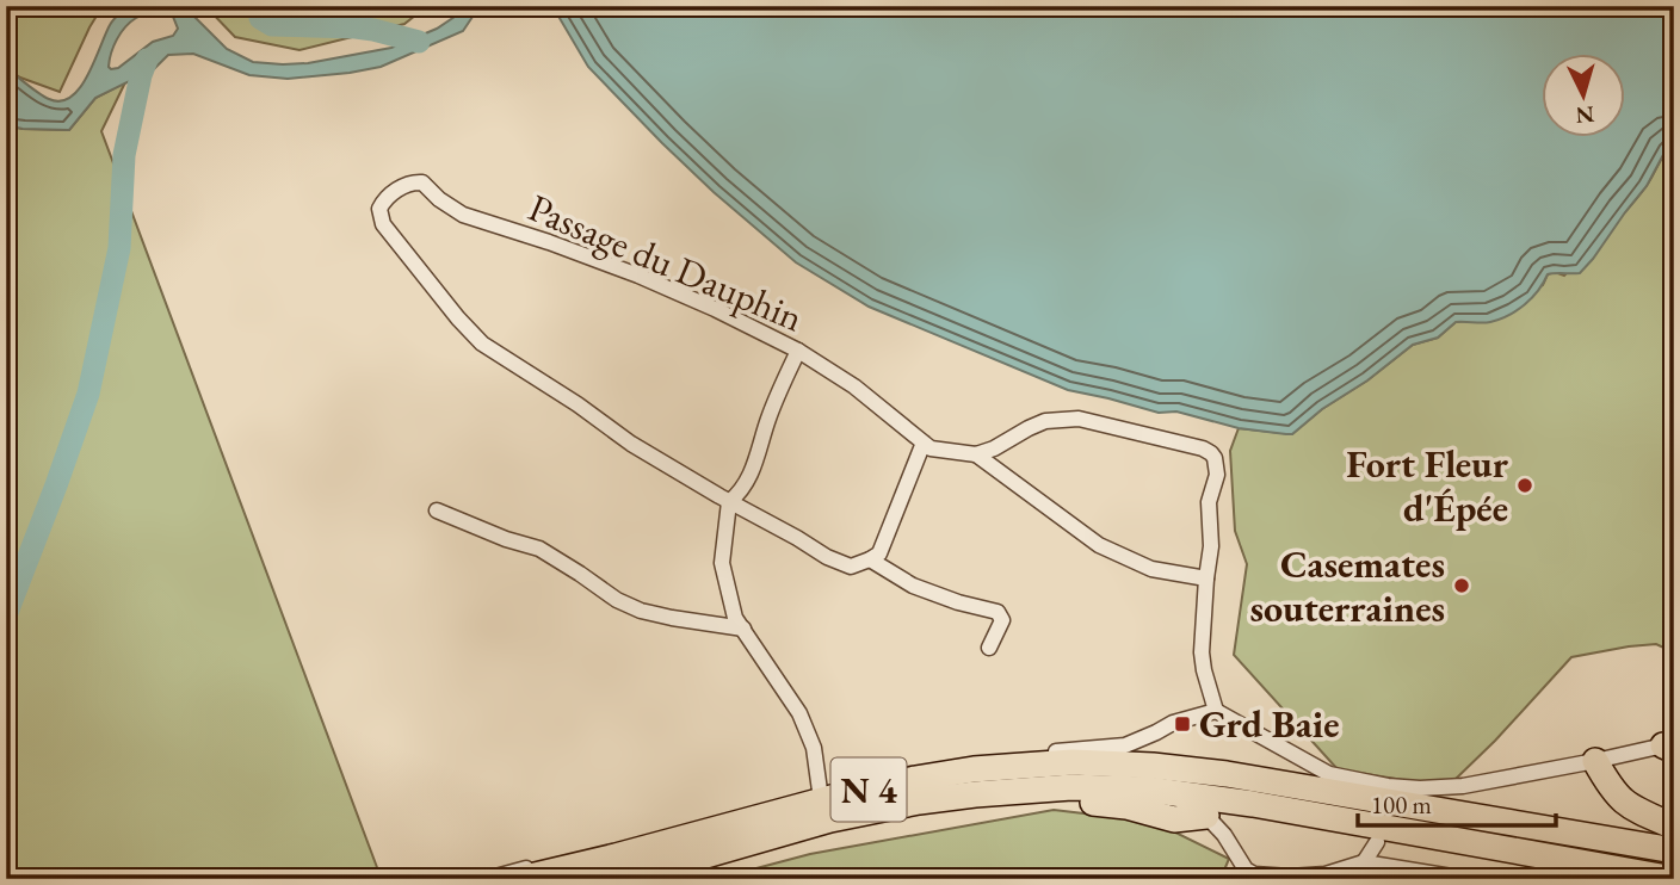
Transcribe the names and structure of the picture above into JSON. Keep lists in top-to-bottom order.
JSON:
{
  "streets": {
    "highway": ["N 4"],
    "street": ["Passage du Dauphin"]
  },
  "places": {
    "other": ["Fort Fleur d'Épée", "Casemates souterraines"],
    "transit": ["Grd Baie"]
  },
  "scale_bar": "100 m",
  "north": "bottom"
}
